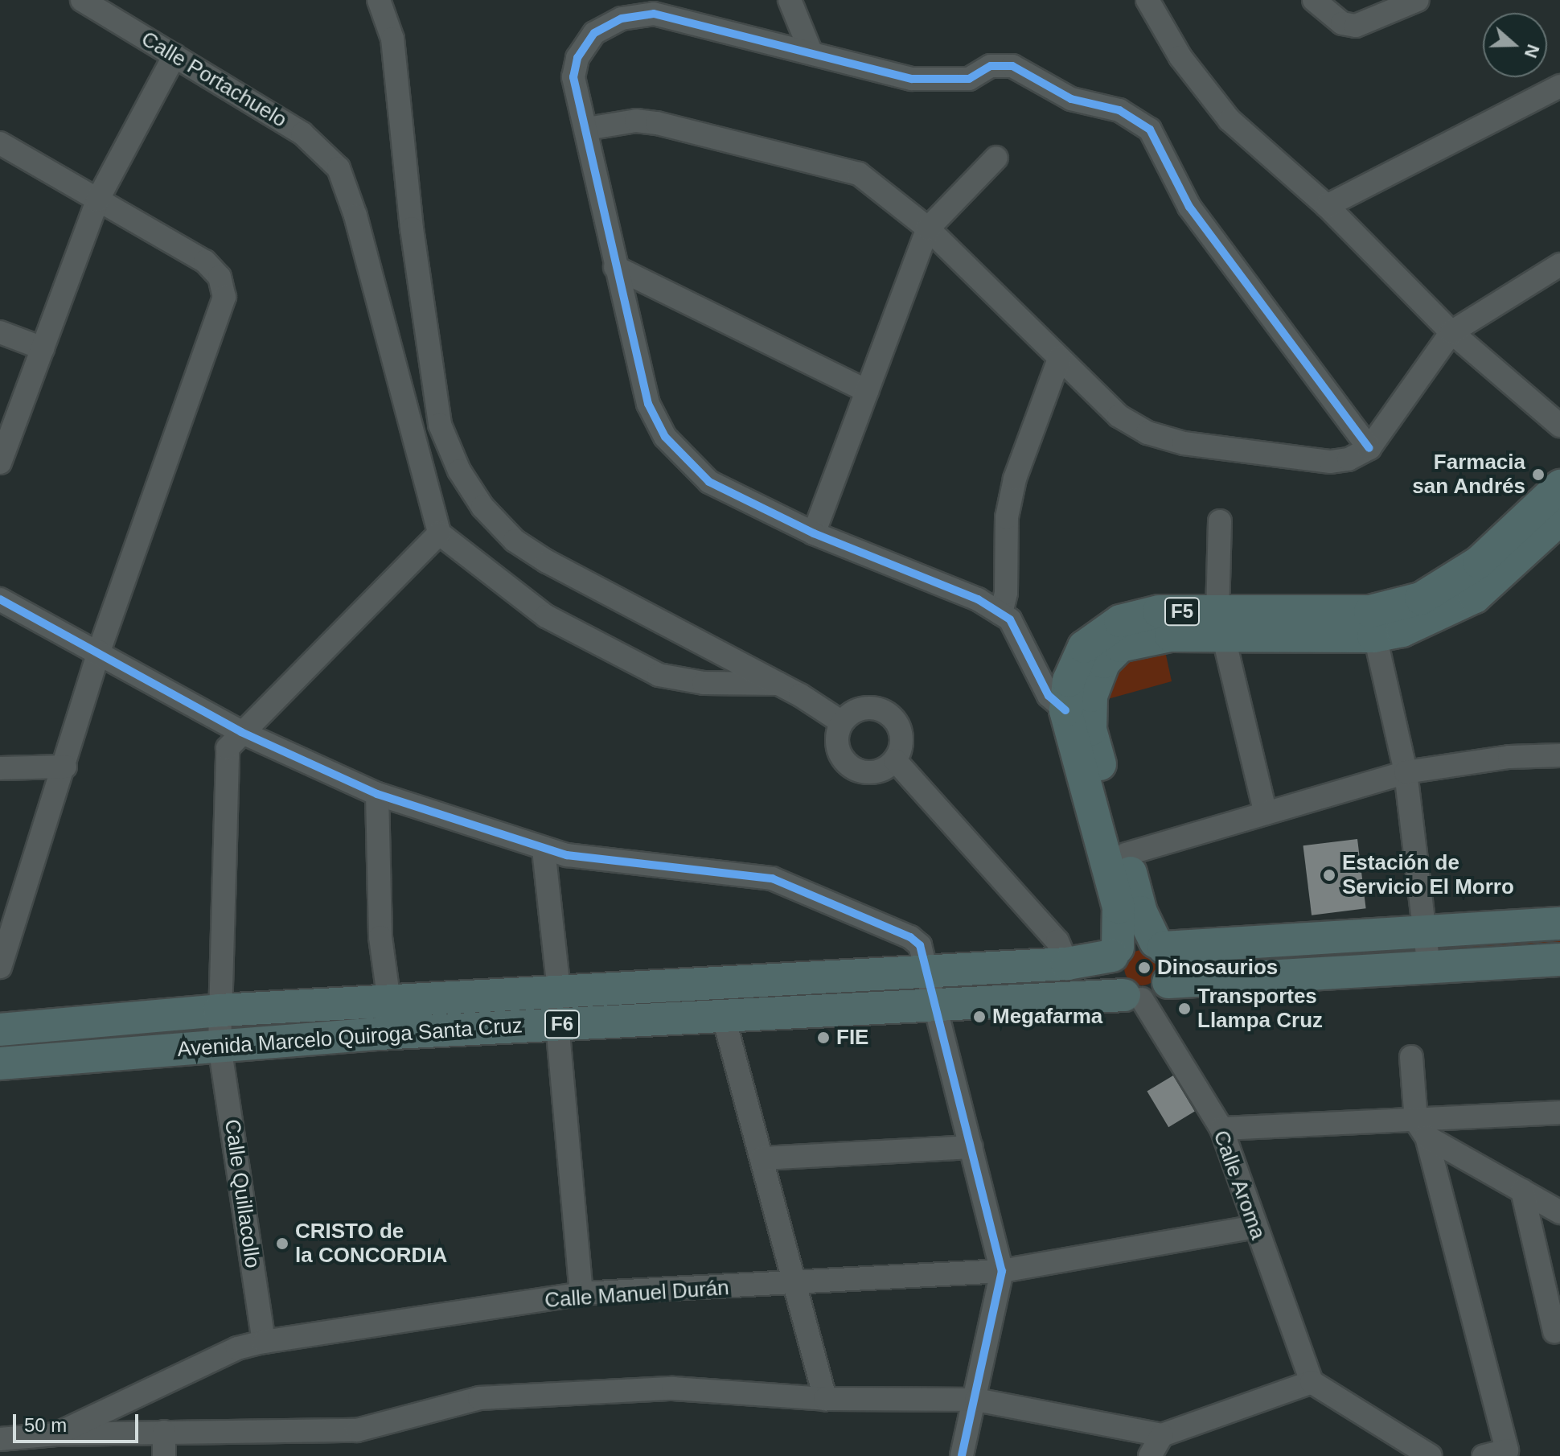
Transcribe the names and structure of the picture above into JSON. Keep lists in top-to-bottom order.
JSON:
{
  "streets": {
    "highway": ["F5", "F6", "Avenida Marcelo Quiroga Santa Cruz"],
    "street": [
      "Calle Portachuelo",
      "Calle Aroma",
      "Calle Quillacollo",
      "Calle Manuel Durán"
    ]
  },
  "crossings": [
    ["Calle Portachuelo", "Calle Quillacollo"],
    ["F5", "Avenida Marcelo Quiroga Santa Cruz"],
    ["F5", "Calle Aroma"],
    ["Avenida Marcelo Quiroga Santa Cruz", "Calle Aroma"],
    ["Avenida Marcelo Quiroga Santa Cruz", "Calle Quillacollo"],
    ["Calle Aroma", "Calle Manuel Durán"],
    ["Calle Quillacollo", "Calle Manuel Durán"]
  ],
  "places": [
    "Farmacia san Andrés",
    "Estación de Servicio El Morro",
    "Dinosaurios",
    "Transportes Llampa Cruz",
    "Megafarma",
    "FIE",
    "CRISTO de la CONCORDIA"
  ],
  "scale_bar": "50 m",
  "north": "right"
}
